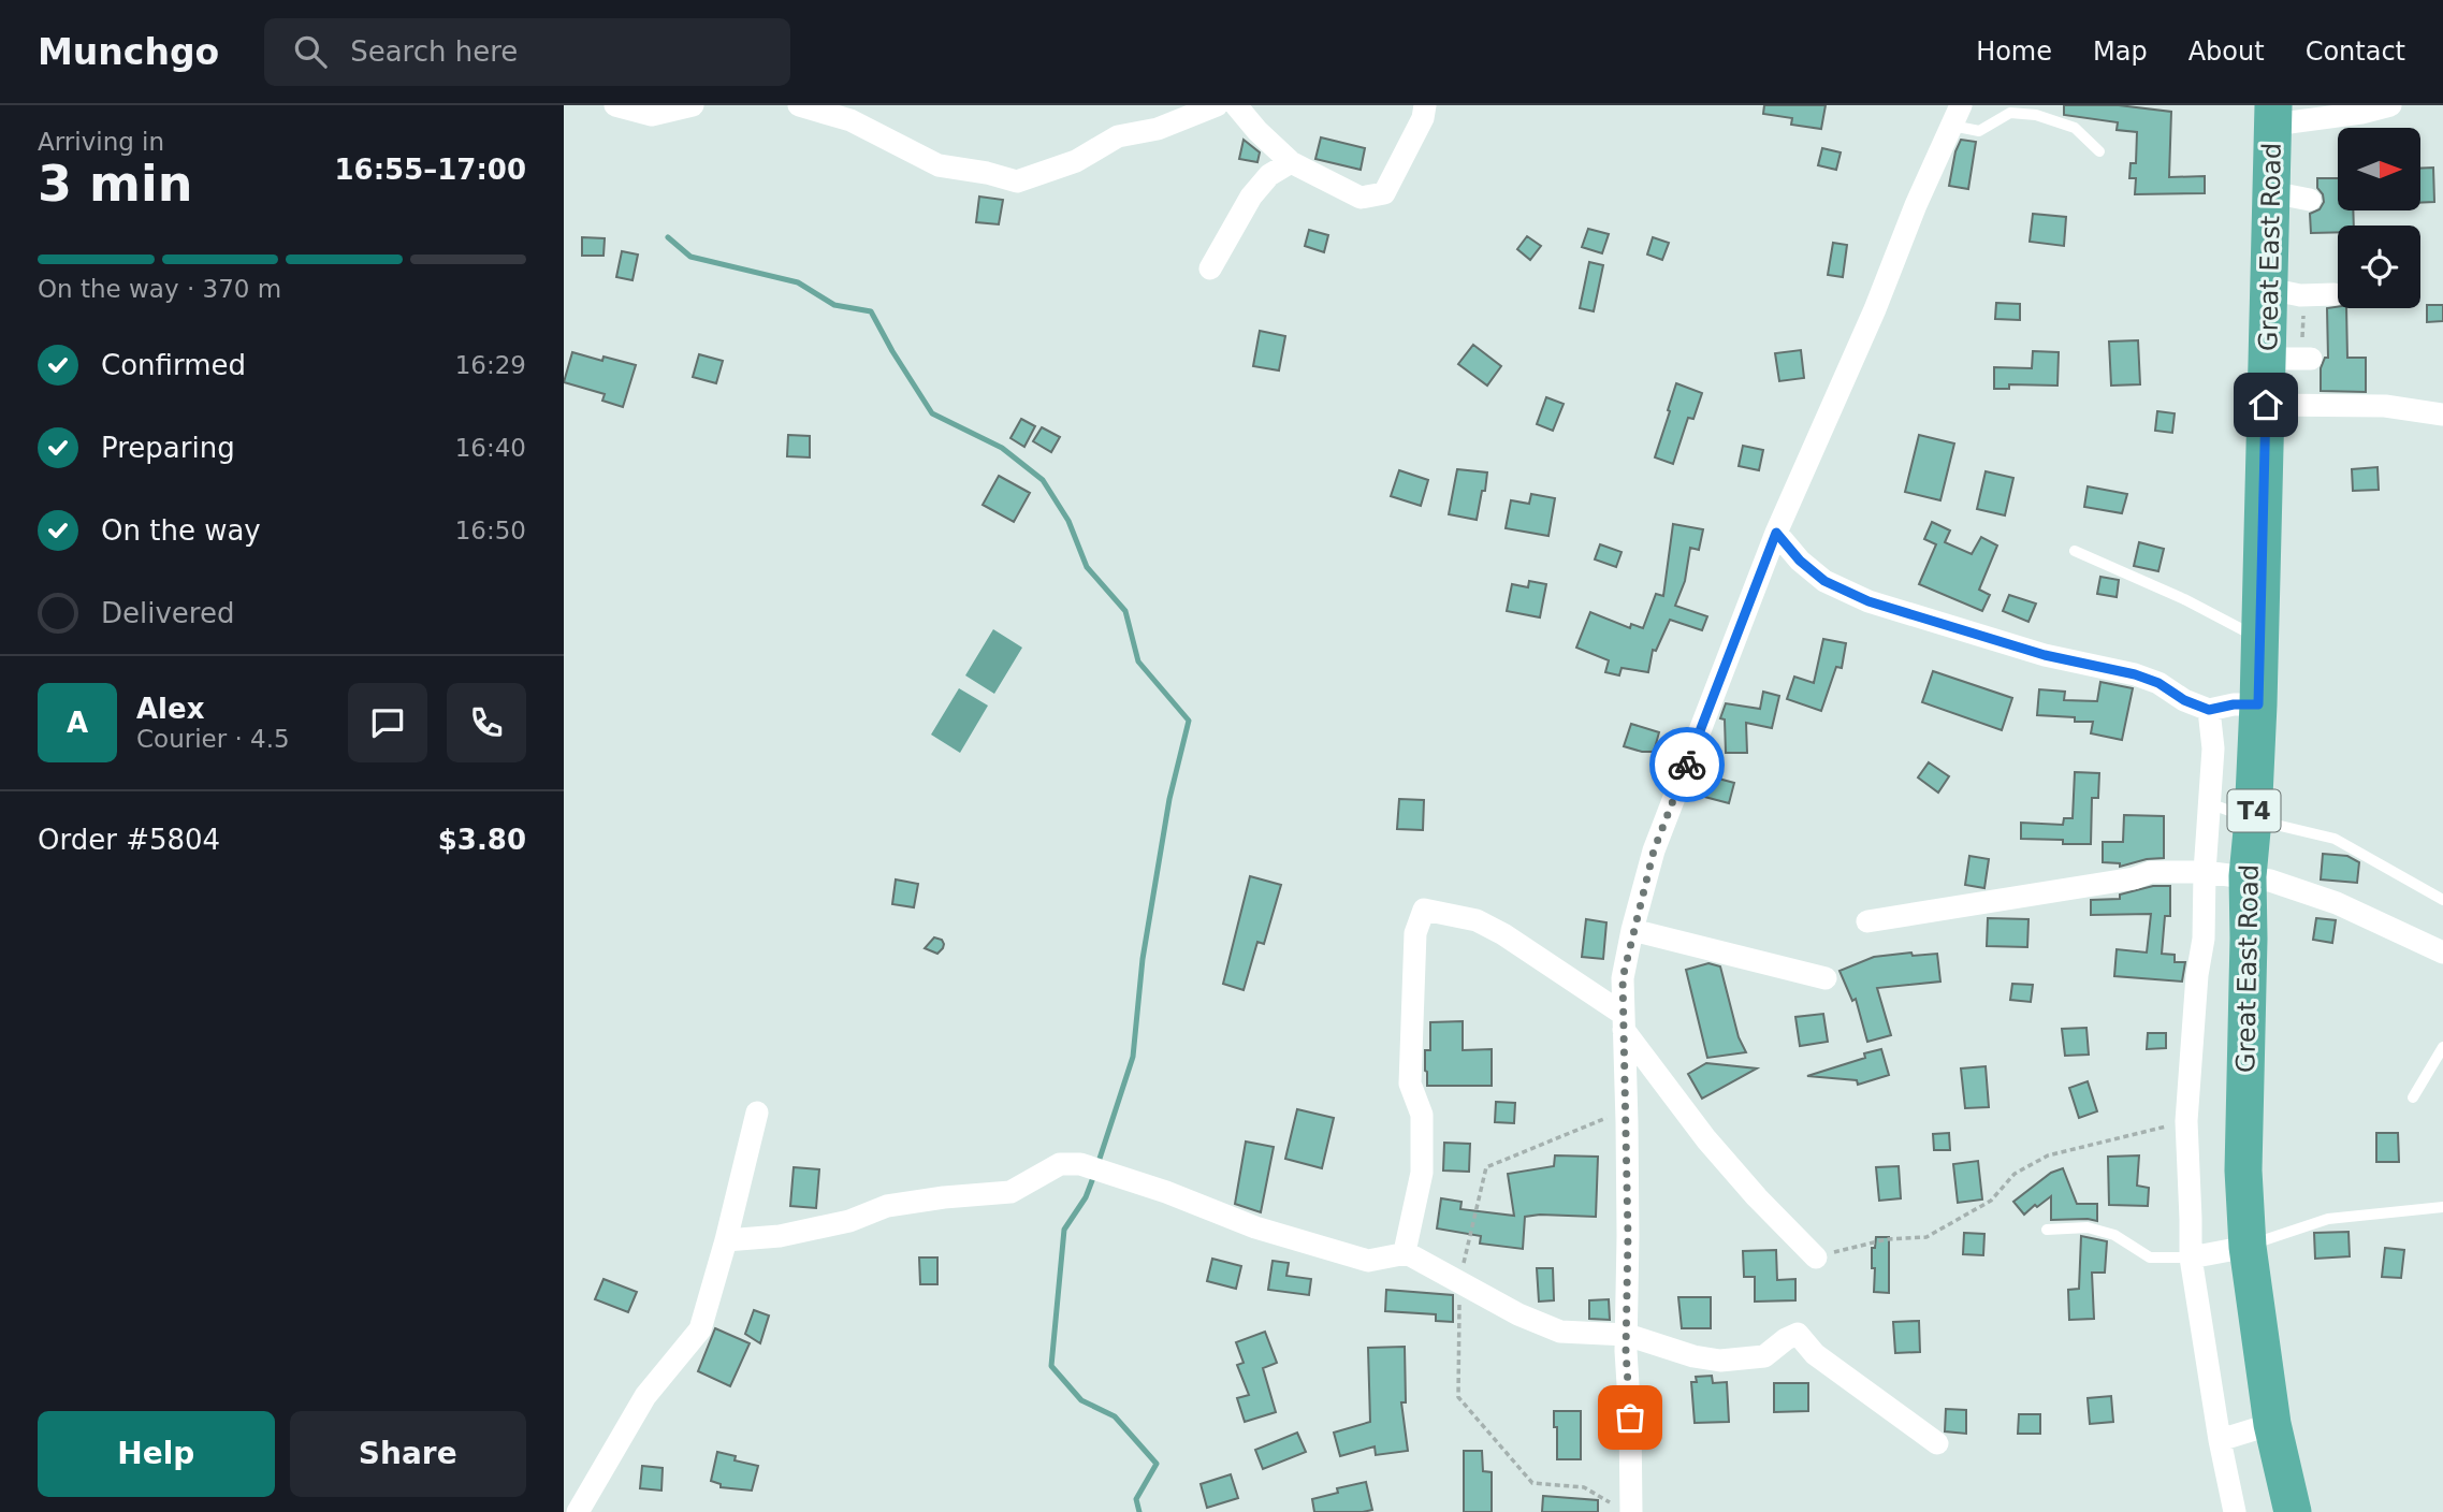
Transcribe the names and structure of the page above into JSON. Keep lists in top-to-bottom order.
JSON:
{
  "streets": {
    "highway": ["Great East Road", "T4"]
  },
  "north": "right",
  "page": {
    "header": "Munchgo",
    "search": "Search here",
    "nav": [
      "Home",
      "Map",
      "About",
      "Contact"
    ],
    "heading": ["3 min", "Arriving in", "16:55–17:00"],
    "panel": [
      "Alex",
      "Courier · 4.5",
      "Order #5804",
      "$3.80"
    ],
    "bar": "On the way · 370 m",
    "list": [
      ["Confirmed", "16:29"],
      ["Preparing", "16:40"],
      ["On the way", "16:50"],
      "Delivered"
    ],
    "round": "A",
    "buttons": ["Help", "Share"]
  }
}
